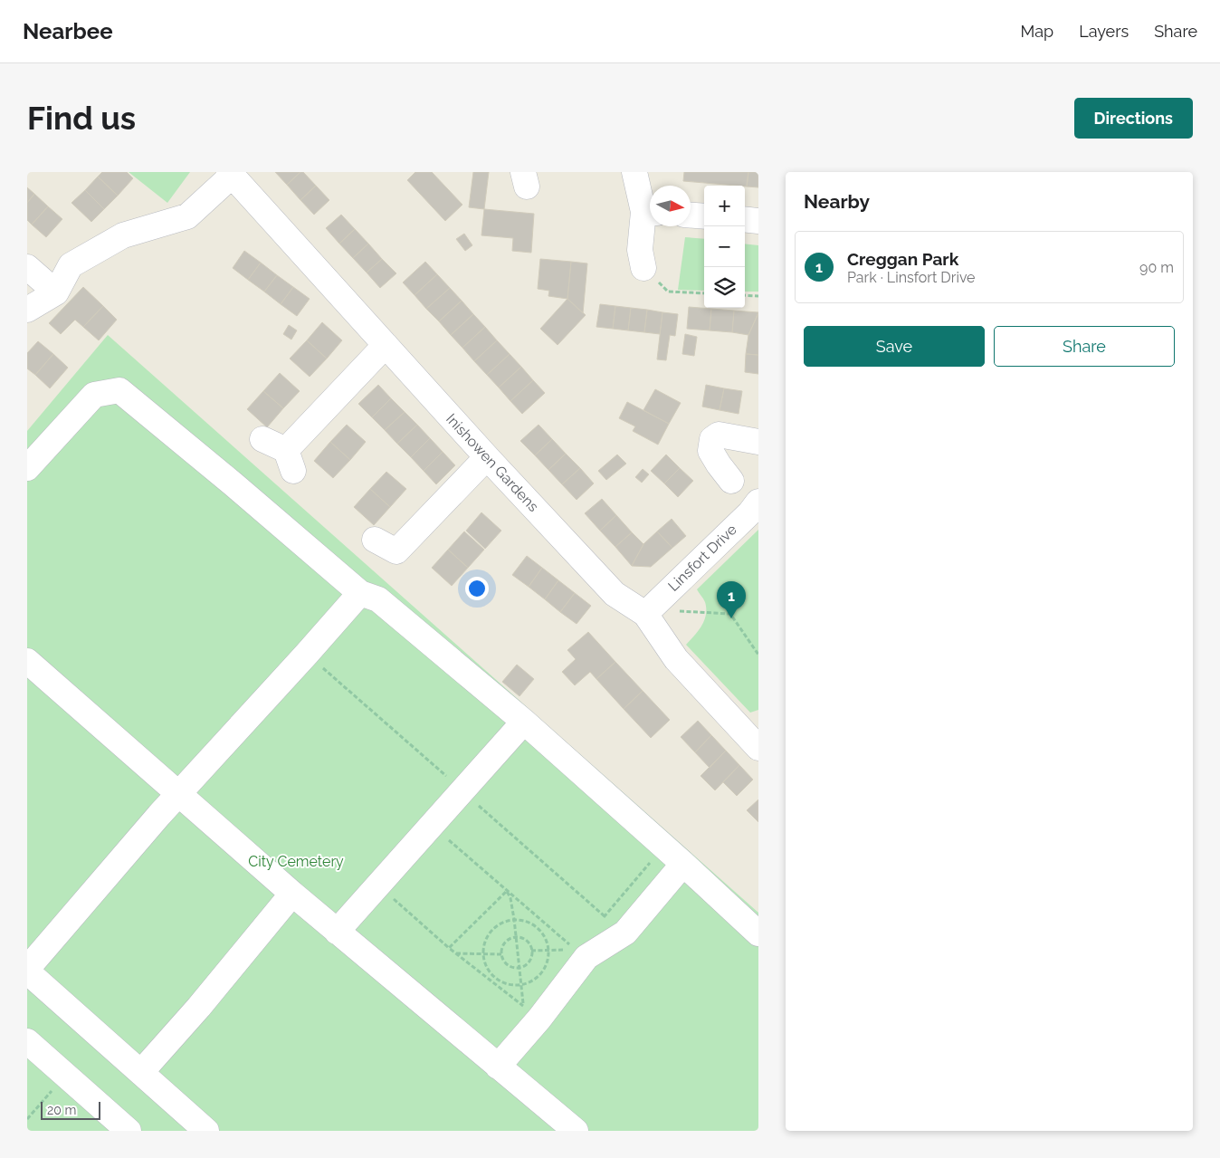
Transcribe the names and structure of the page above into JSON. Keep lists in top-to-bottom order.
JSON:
{
  "streets": {
    "street": ["Inishowen Gardens", "Linsfort Drive"]
  },
  "crossings": [
    ["Inishowen Gardens", "Linsfort Drive"]
  ],
  "parks": ["City Cemetery"],
  "scale_bar": "20 m",
  "north": "right",
  "page": {
    "header": "Nearbee",
    "nav": ["Map", "Layers", "Share"],
    "buttons": [
      "Directions",
      ["Save", "Share"]
    ],
    "title": "Find us",
    "heading": "Nearby",
    "map_buttons": ["+", "−"],
    "list": [
      {
        "mark": "1",
        "name": "Creggan Park",
        "note": "Park · Linsfort Drive",
        "value": "90 m"
      }
    ],
    "pins": "1",
    "scale": "20 m"
  }
}
